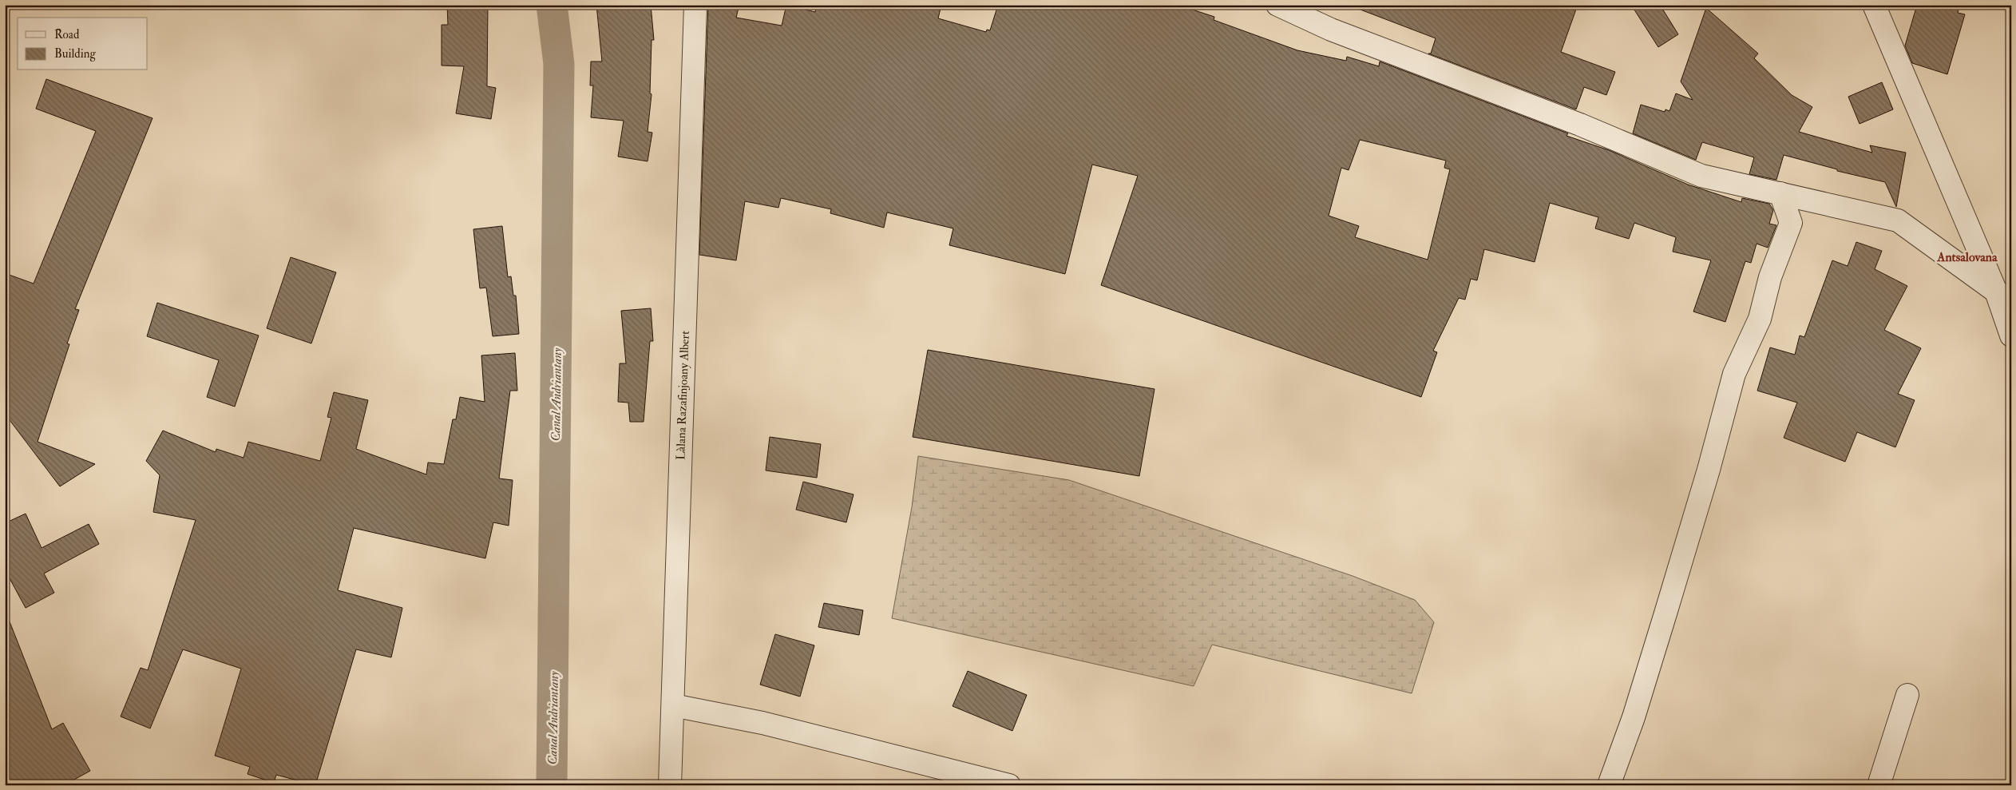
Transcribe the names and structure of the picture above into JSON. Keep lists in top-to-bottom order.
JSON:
{
  "streets": {
    "street": ["Làlana Razafinjoany Albert"]
  },
  "districts": ["Antsalovana"],
  "water": ["Canal Andriantany"],
  "legend": ["Road", "Building"]
}
